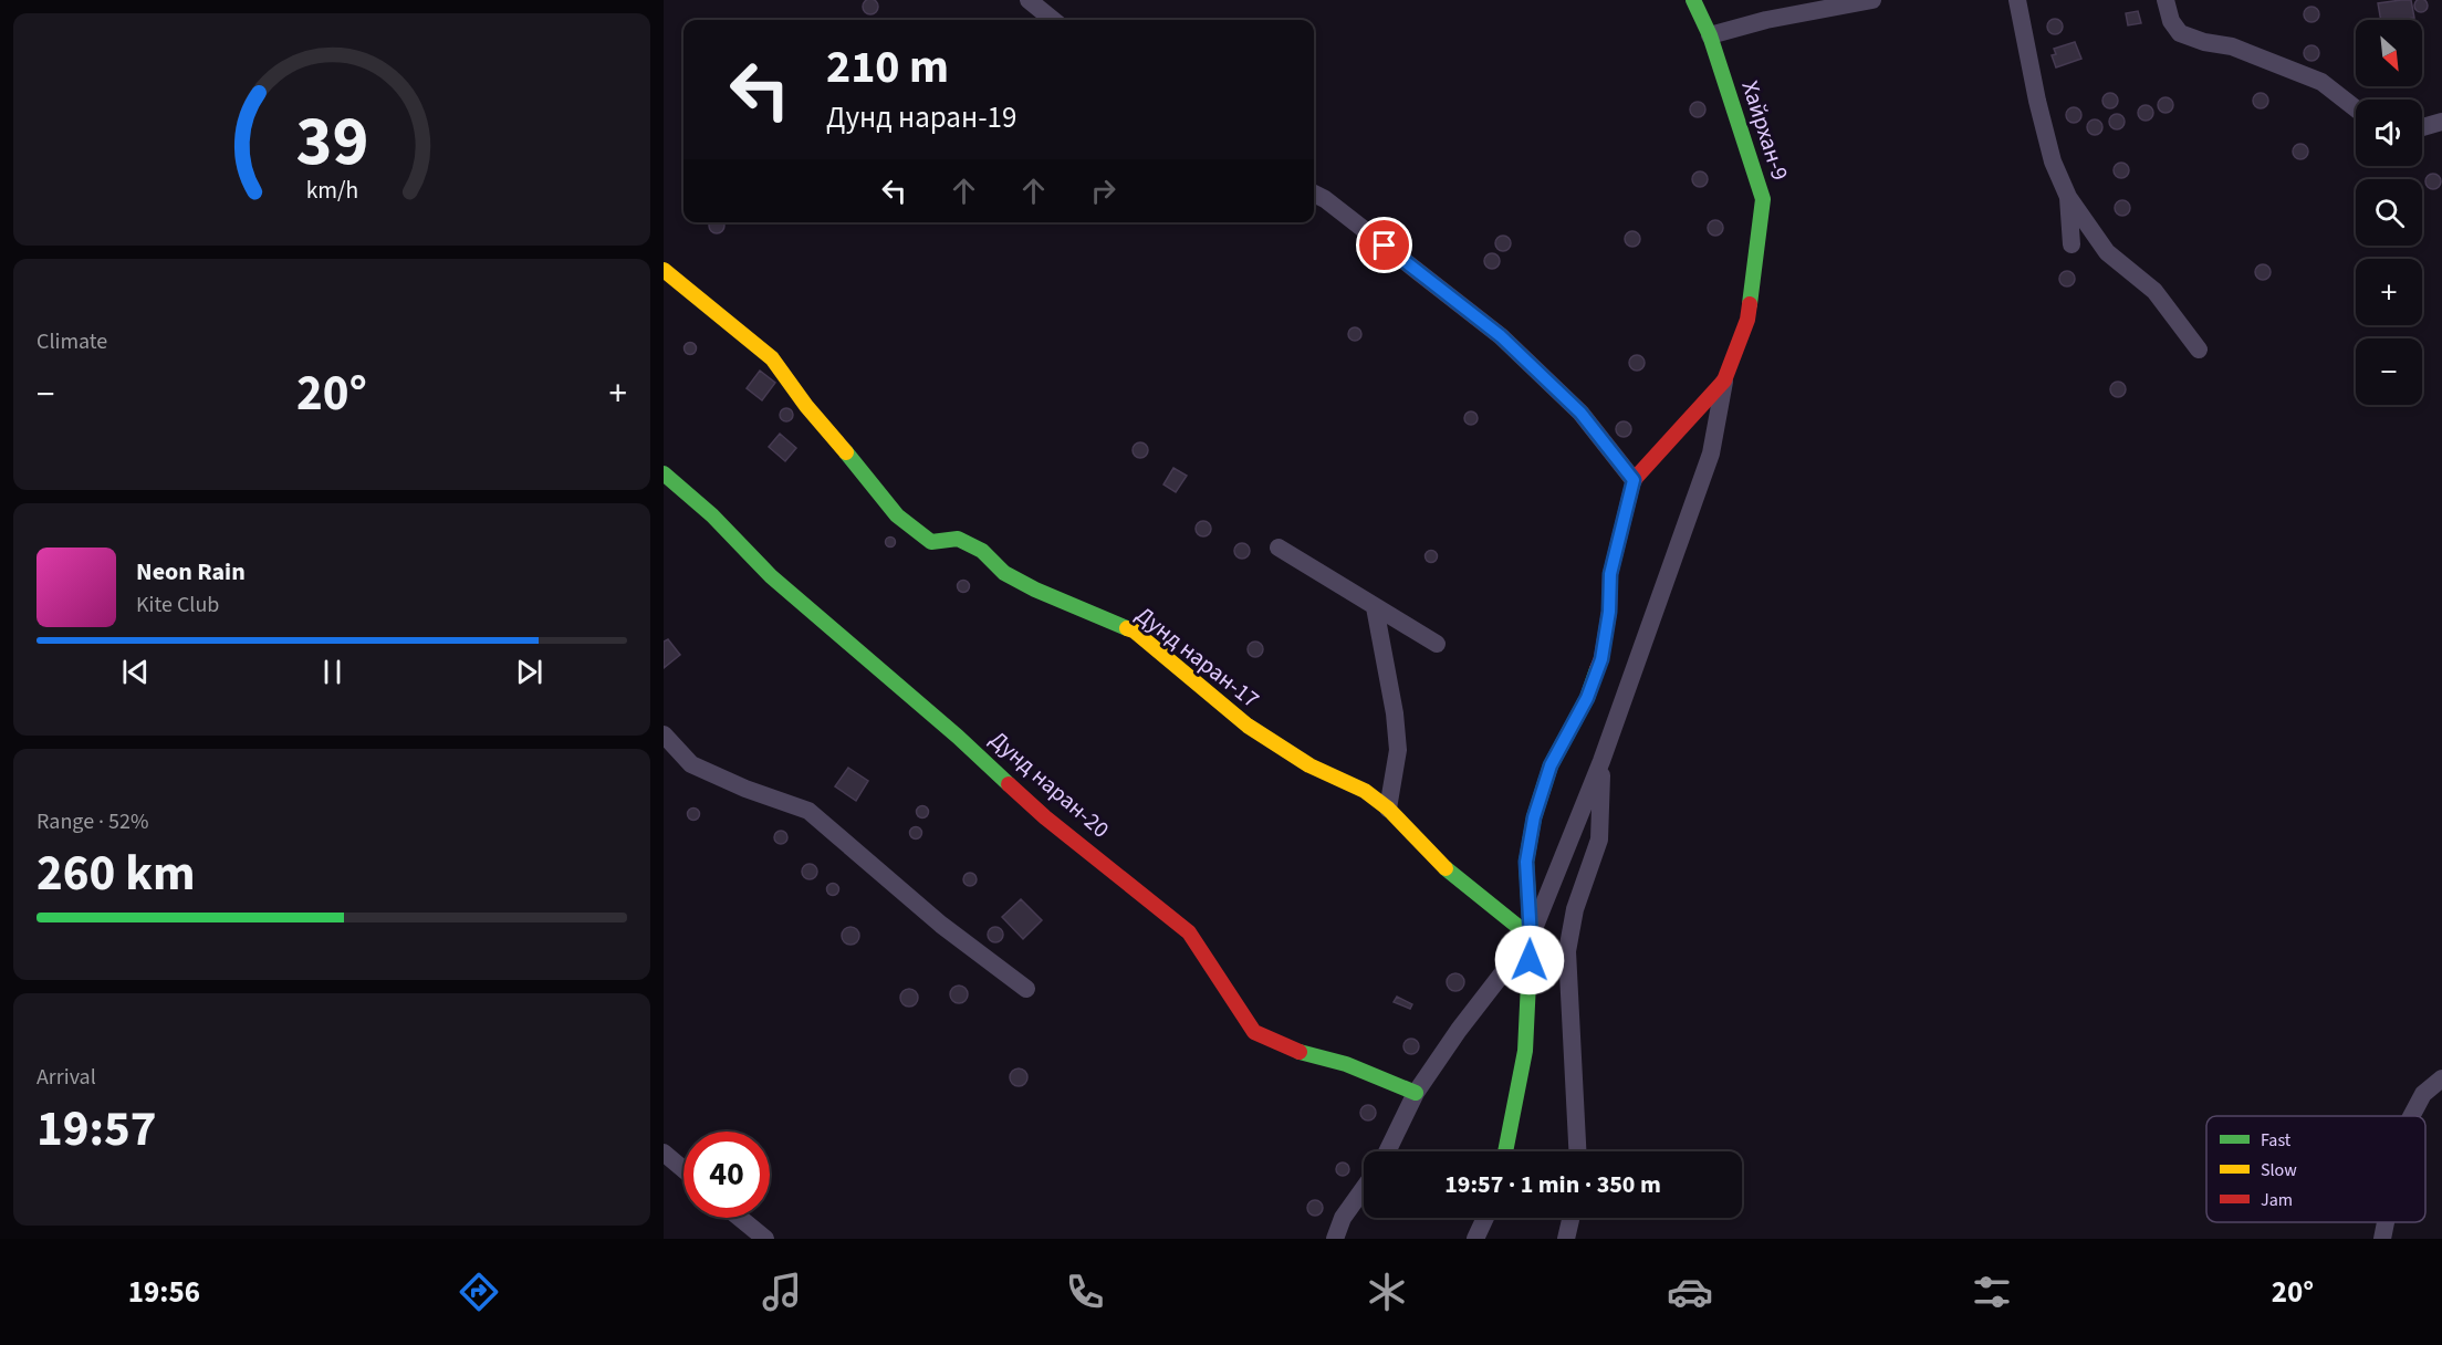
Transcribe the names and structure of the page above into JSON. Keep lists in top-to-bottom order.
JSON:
{
  "streets": {
    "street": ["Хайрхан-9", "Дунд наран-17", "Дунд наран-20"]
  },
  "legend": ["Fast", "Slow", "Jam"],
  "north": "bottom right",
  "page": {
    "map_buttons": ["+", "−"],
    "turn": ["210 m", "Дунд наран-19"],
    "tile": [
      "Climate",
      ["Range · 52%", "260 km"],
      ["Arrival", "19:57"]
    ],
    "heat": ["−", "20°", "+"],
    "song": ["Neon Rain", "Kite Club"],
    "limit": "40",
    "trip": "19:57 · 1 min · 350 m",
    "tabs": ["19:56", "20°"],
    "gauge": ["39", "km/h"]
  }
}
